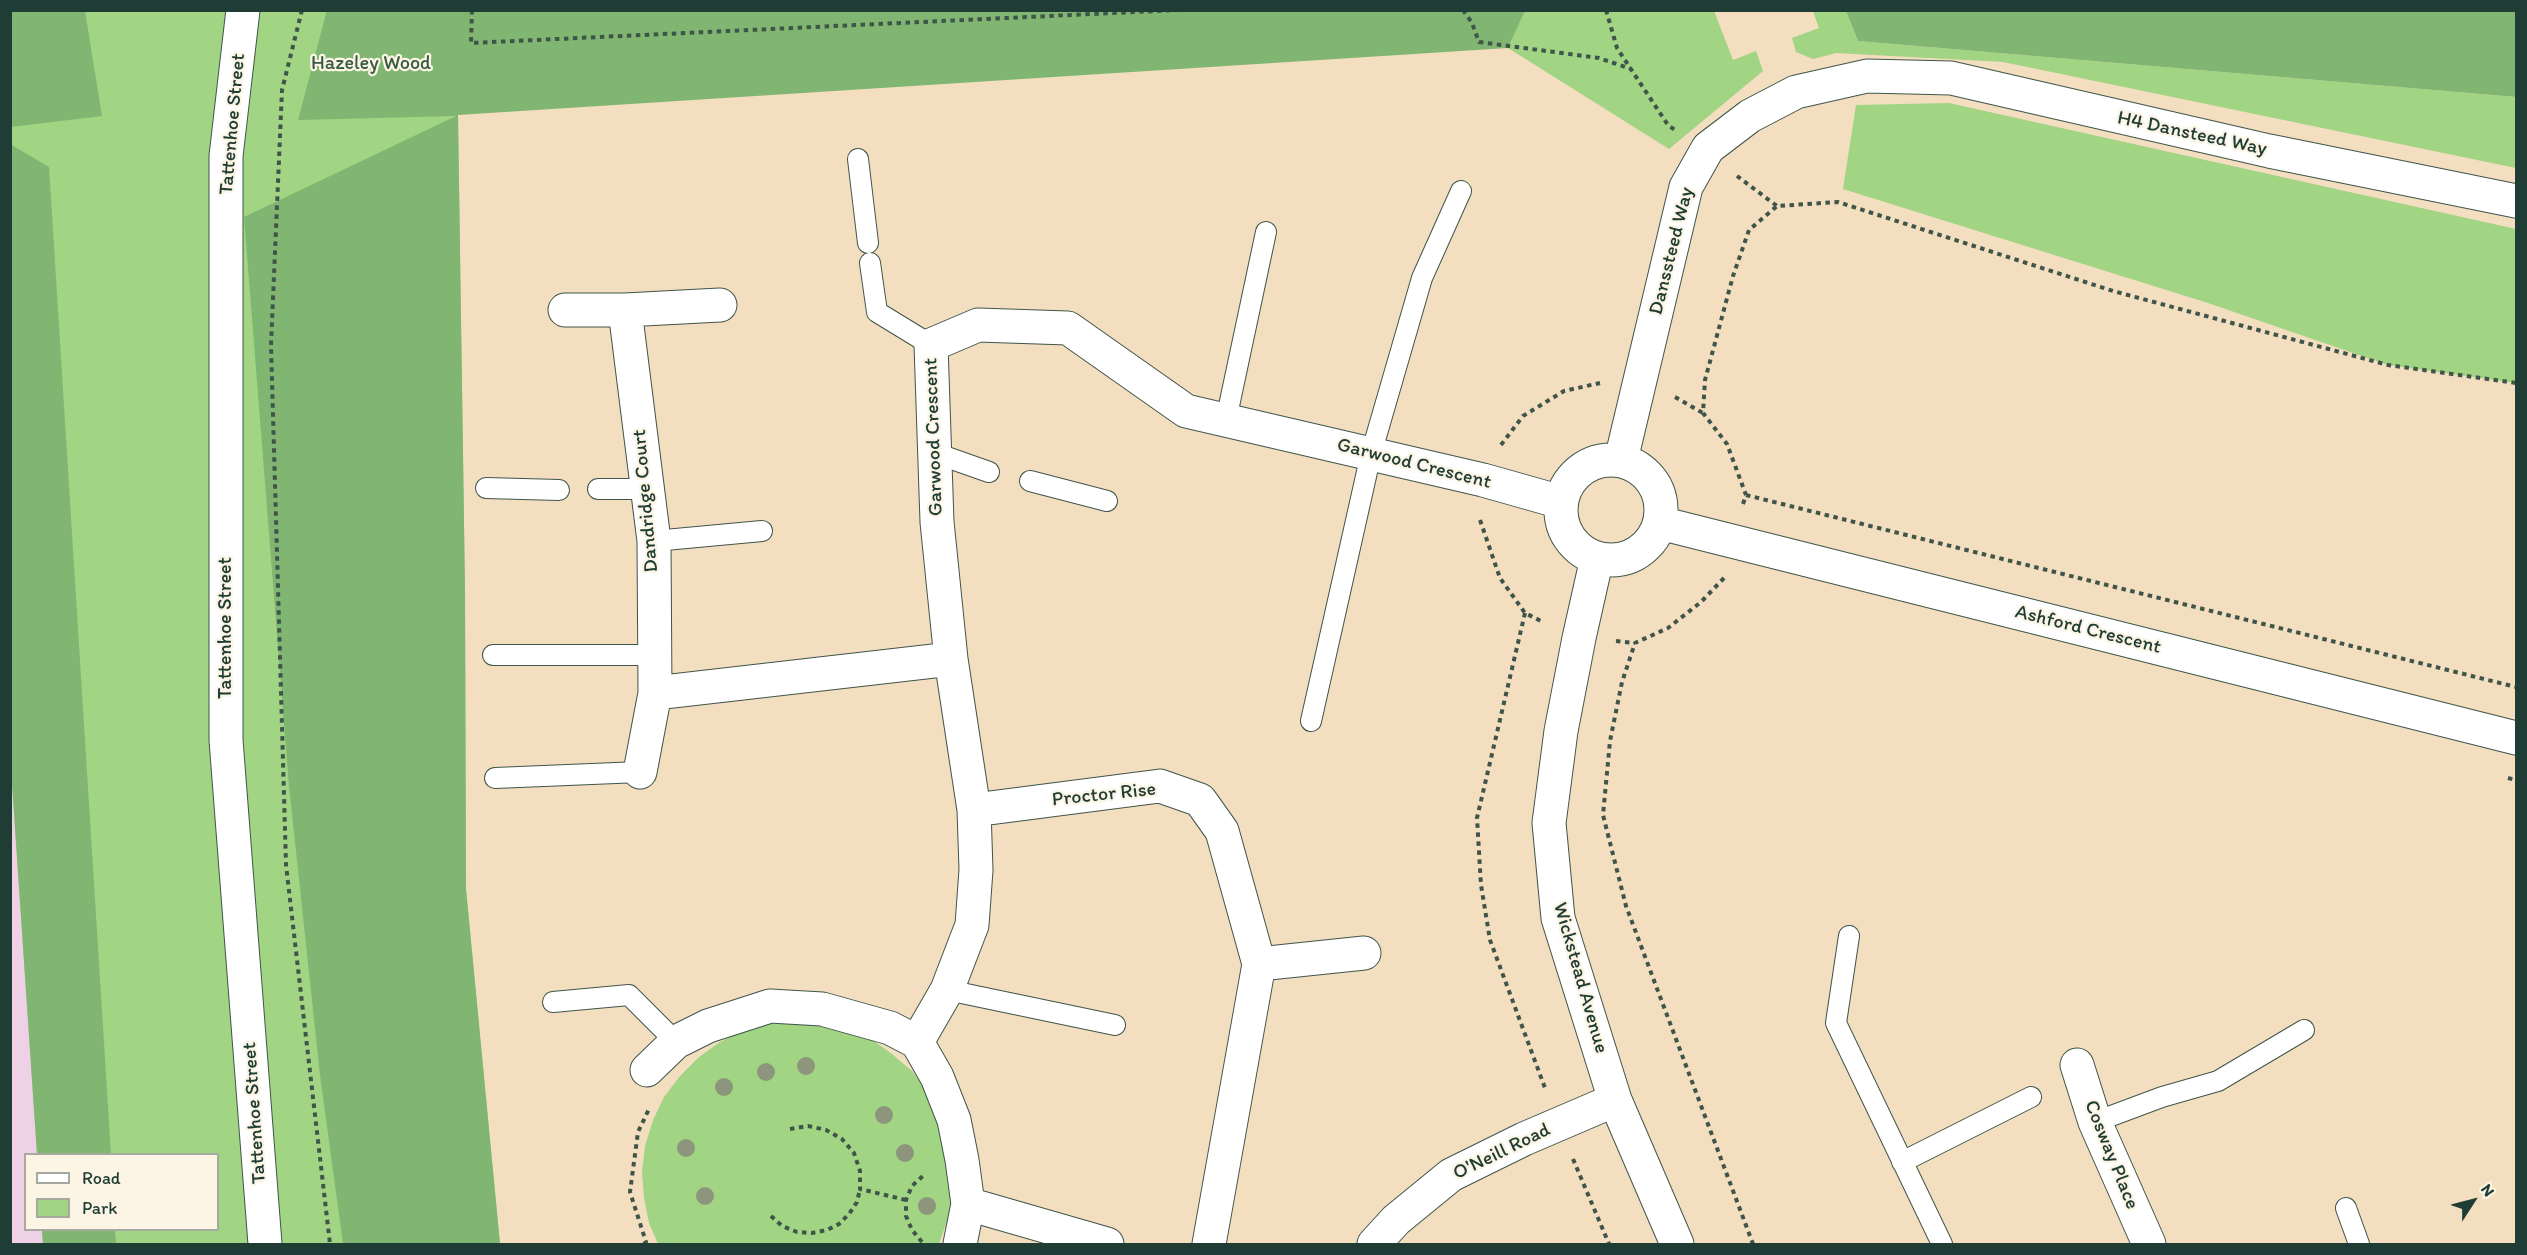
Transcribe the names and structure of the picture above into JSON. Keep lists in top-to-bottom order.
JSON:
{
  "streets": {
    "street": [
      "Tattenhoe Street",
      "H4 Dansteed Way",
      "Danssteed Way",
      "Garwood Crescent",
      "Dandridge Court",
      "Ashford Crescent",
      "Proctor Rise",
      "Wickstead Avenue",
      "O'Neill Road",
      "Cosway Place"
    ]
  },
  "crossings": [
    ["H4 Dansteed Way", "Danssteed Way"],
    ["Danssteed Way", "Garwood Crescent"],
    ["Danssteed Way", "Ashford Crescent"],
    ["Danssteed Way", "Wickstead Avenue"],
    ["Garwood Crescent", "Ashford Crescent"],
    ["Garwood Crescent", "Proctor Rise"],
    ["Garwood Crescent", "Wickstead Avenue"],
    ["Ashford Crescent", "Wickstead Avenue"],
    ["Wickstead Avenue", "O'Neill Road"]
  ],
  "parks": ["Hazeley Wood"],
  "legend": ["Road", "Park"],
  "north": "top right"
}
